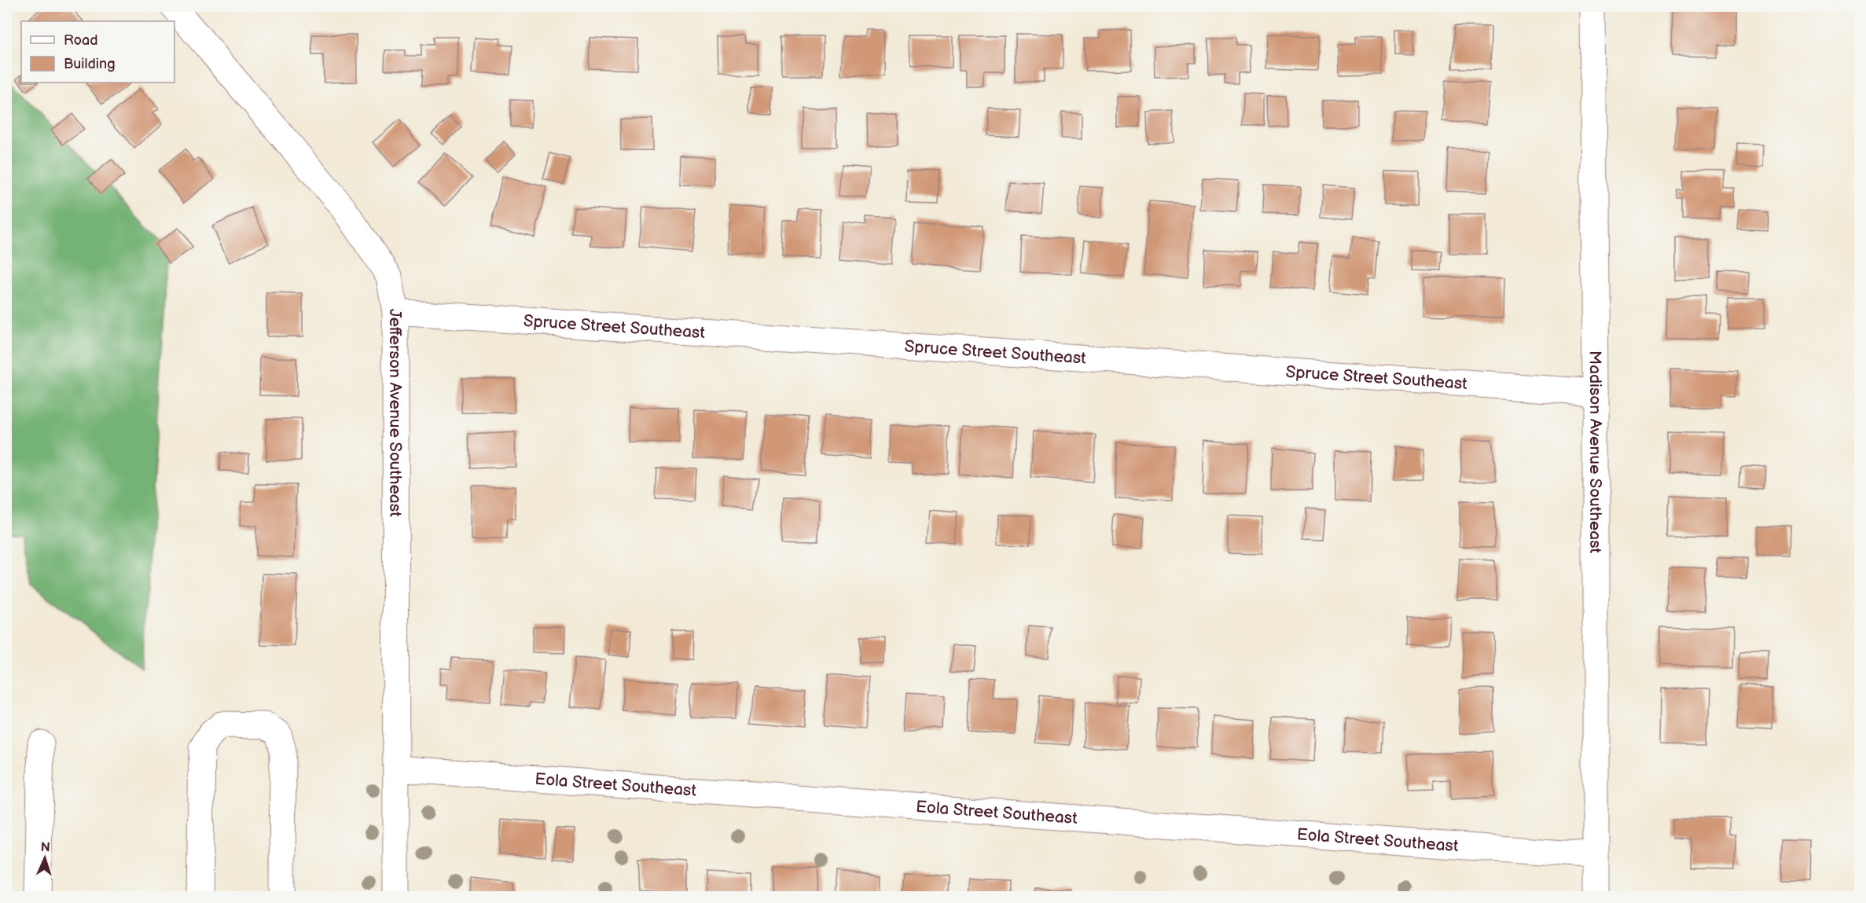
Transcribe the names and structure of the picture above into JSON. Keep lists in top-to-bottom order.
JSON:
{
  "streets": {
    "street": [
      "Spruce Street Southeast",
      "Jefferson Avenue Southeast",
      "Madison Avenue Southeast",
      "Eola Street Southeast"
    ]
  },
  "crossings": [
    ["Spruce Street Southeast", "Jefferson Avenue Southeast"],
    ["Spruce Street Southeast", "Madison Avenue Southeast"],
    ["Jefferson Avenue Southeast", "Eola Street Southeast"],
    ["Madison Avenue Southeast", "Eola Street Southeast"]
  ],
  "legend": ["Road", "Building"],
  "north": "top"
}
